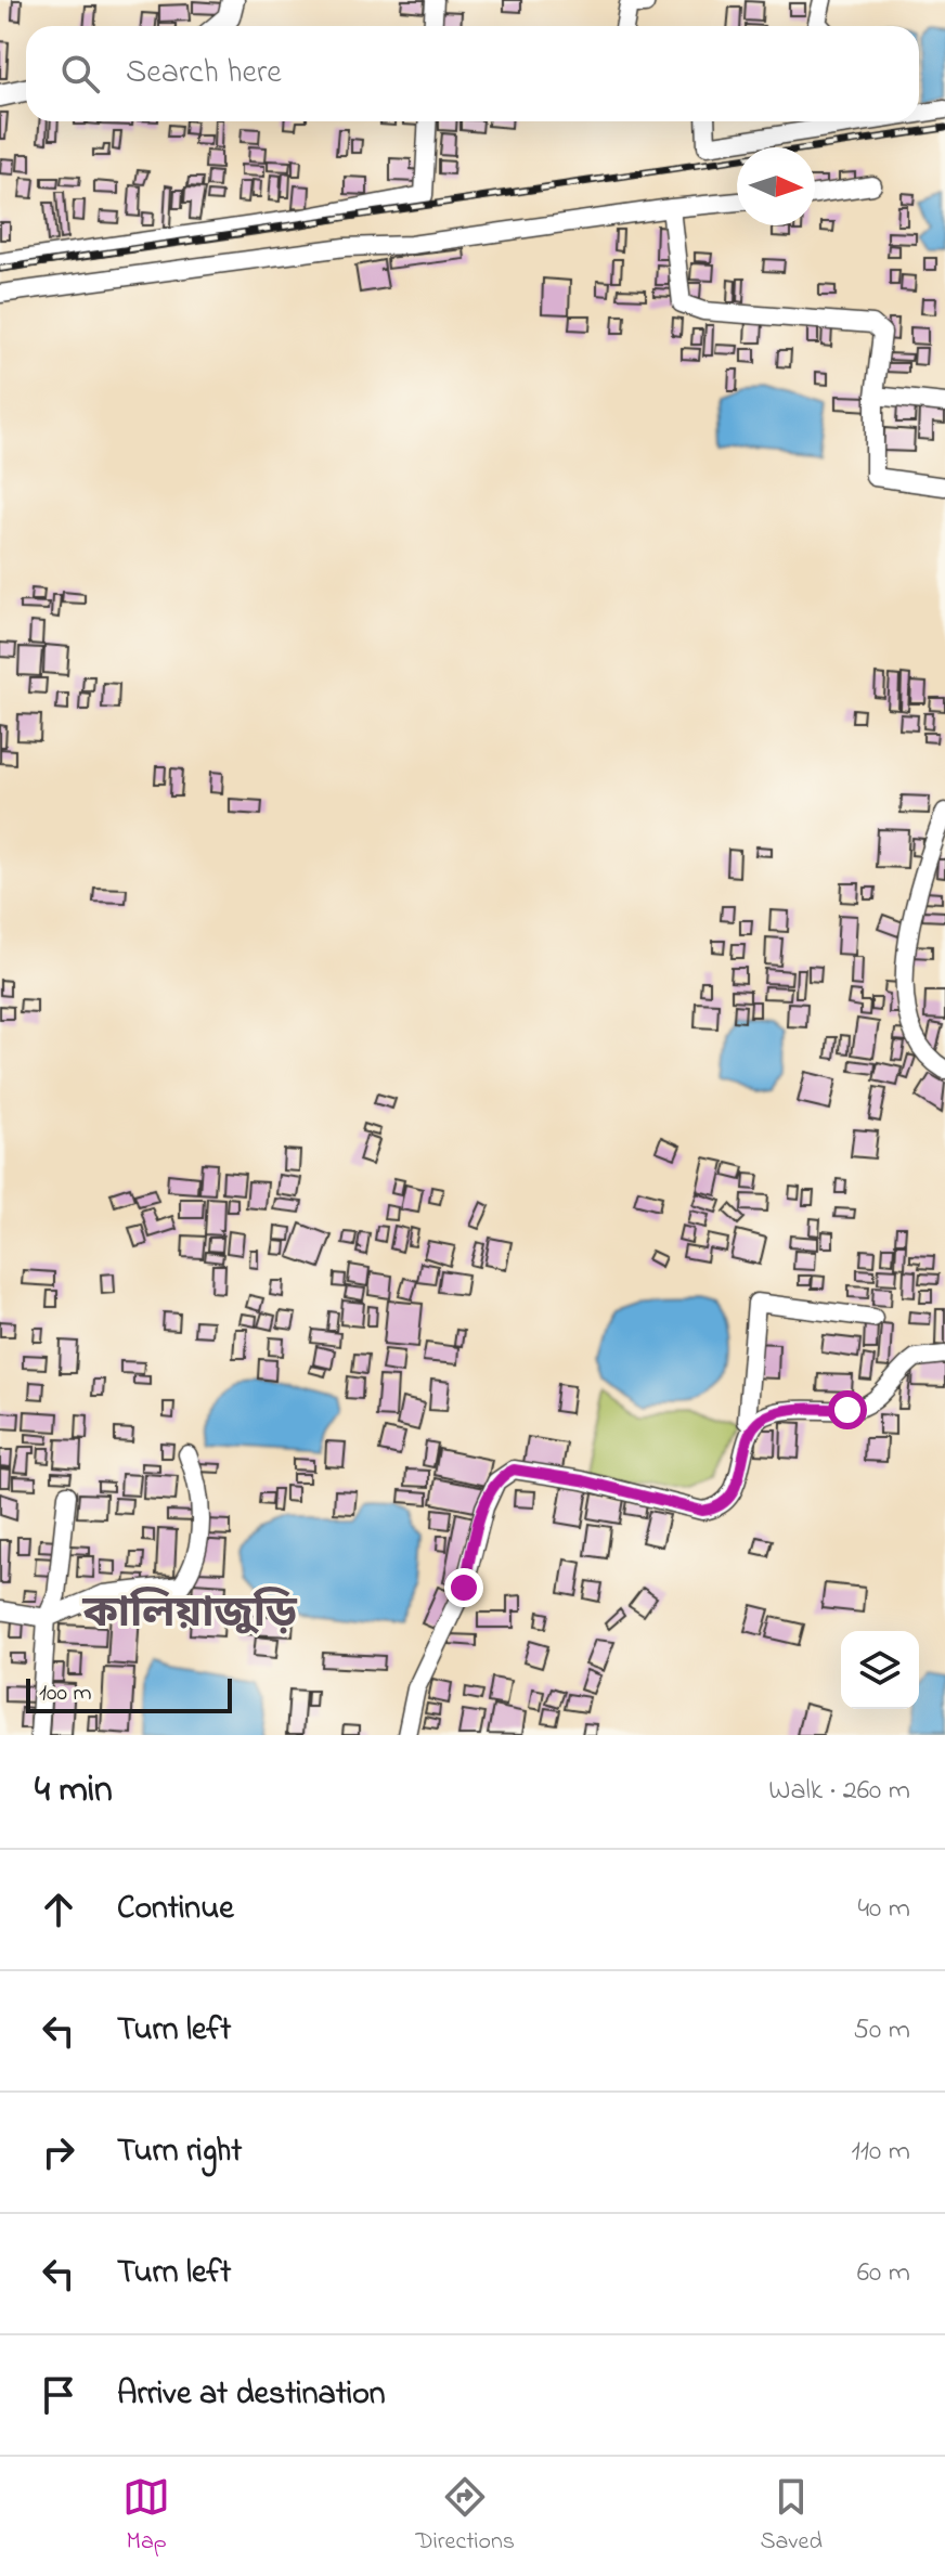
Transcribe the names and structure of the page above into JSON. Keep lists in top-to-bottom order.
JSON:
{
  "districts": ["কালিয়াজুড়ি"],
  "scale_bar": "100 m",
  "north": "right",
  "page": {
    "search": "Search here",
    "scale": "100 m",
    "heading": ["4 min", "Walk · 260 m"],
    "list": [
      ["Continue", "40 m"],
      ["Turn left", "50 m"],
      ["Turn right", "110 m"],
      ["Turn left", "60 m"],
      "Arrive at destination"
    ],
    "nav": ["Map", "Directions", "Saved"]
  }
}
